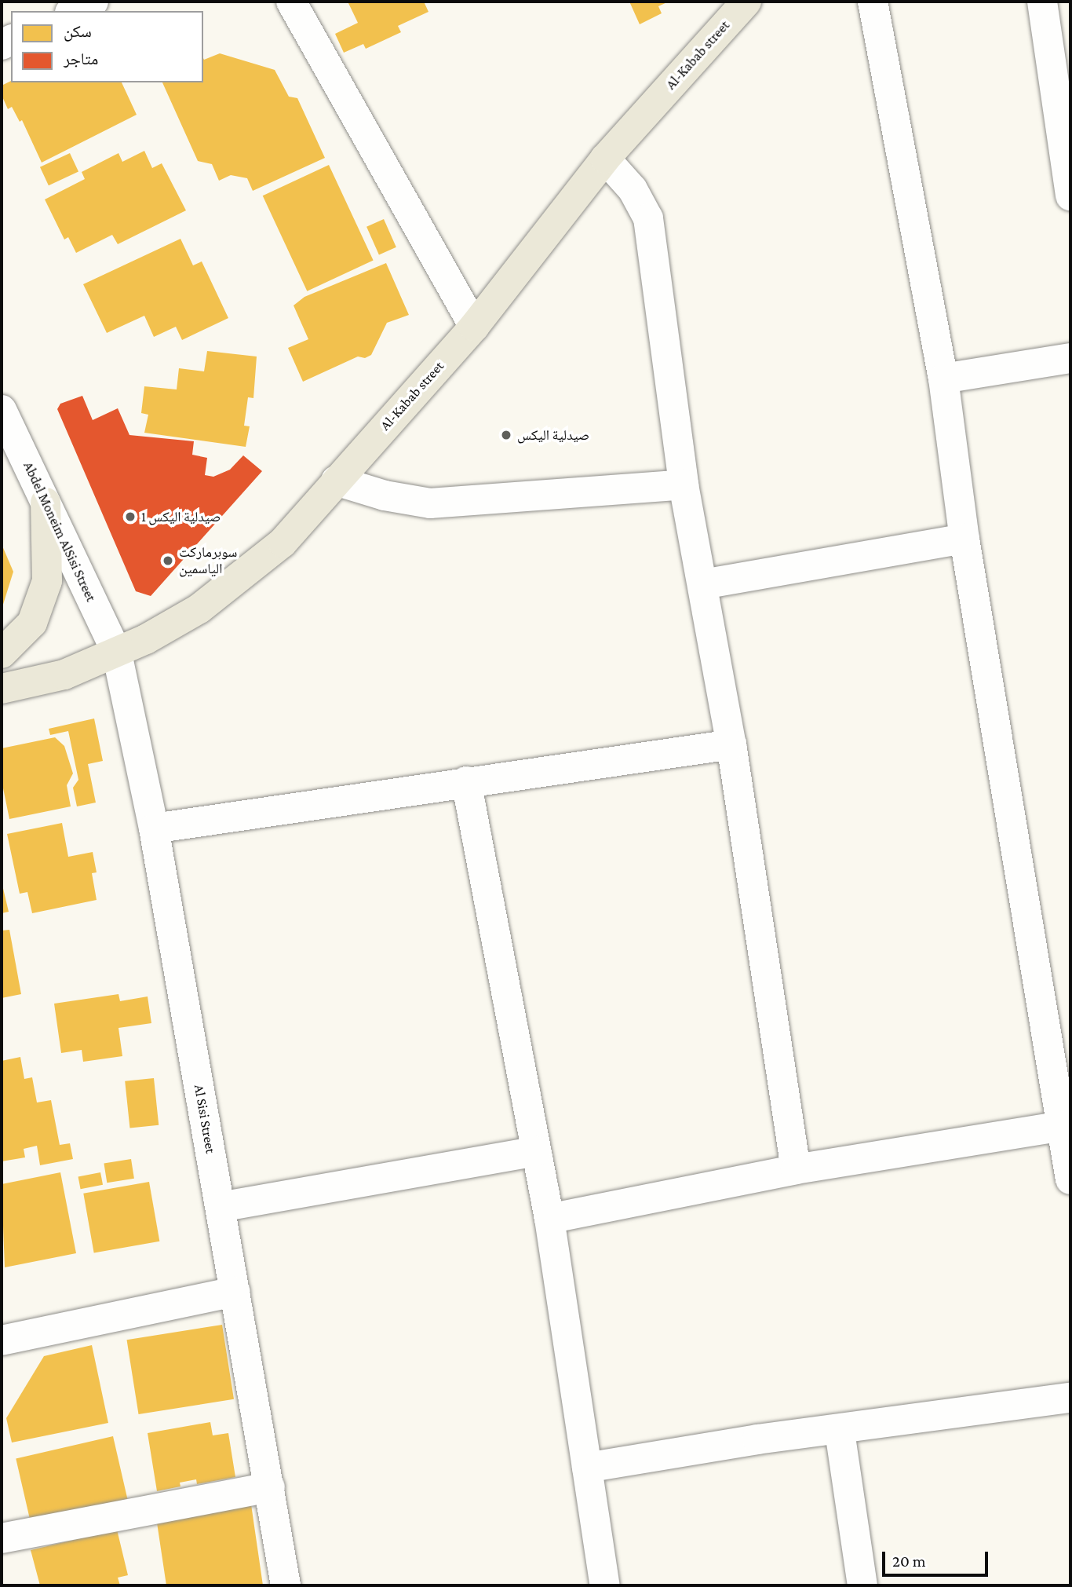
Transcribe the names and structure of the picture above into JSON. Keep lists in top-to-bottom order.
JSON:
{
  "streets": {
    "main road": ["Al-Kabab street"],
    "street": ["Abdel Moneim AlSisi Street", "Al Sisi Street"]
  },
  "crossings": [
    ["Al-Kabab street", "Abdel Moneim AlSisi Street"],
    ["Al-Kabab street", "Al Sisi Street"],
    ["Abdel Moneim AlSisi Street", "Al Sisi Street"]
  ],
  "places": ["صيدلية اليكس", "صيدلية اليكس 1", "سوبرماركت الياسمين"],
  "legend": ["سكن", "متاجر"],
  "scale_bar": "20 m"
}
